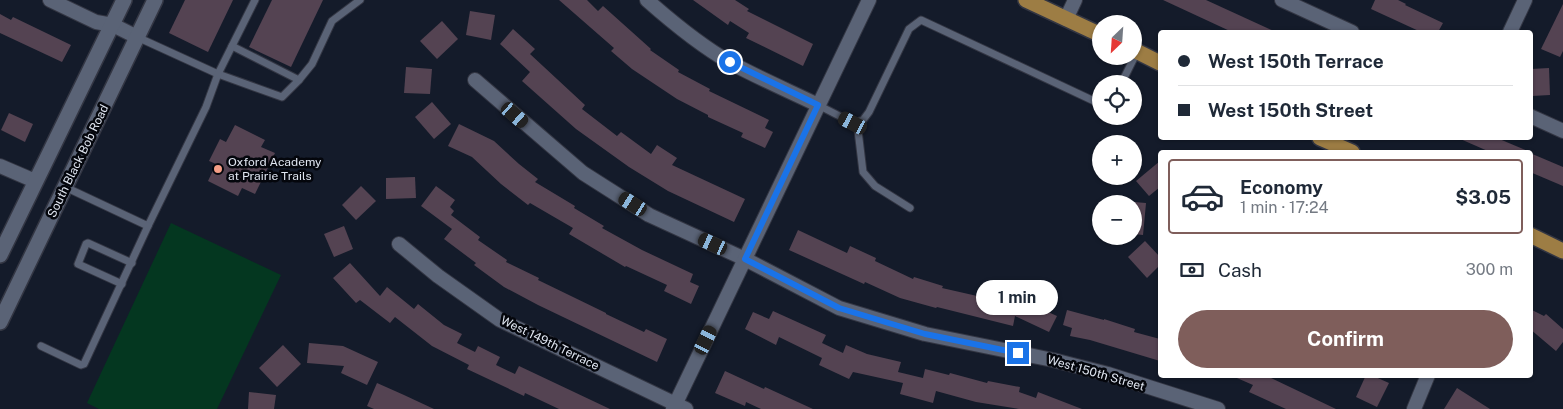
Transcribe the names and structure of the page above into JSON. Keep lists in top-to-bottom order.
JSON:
{
  "streets": {
    "main road": ["South Black Bob Road"],
    "street": ["West 149th Terrace", "West 150th Street"]
  },
  "places": ["Oxford Academy at Prairie Trails"],
  "north": "bottom left",
  "page": {
    "map_buttons": ["+", "−"],
    "banner": ["West 150th Terrace", "West 150th Street"],
    "list": [
      {
        "name": "Economy",
        "note": "1 min · 17:24",
        "value": "$3.05"
      }
    ],
    "pay": ["Cash", "300 m"],
    "bubble": "1 min",
    "buttons": "Confirm"
  }
}
